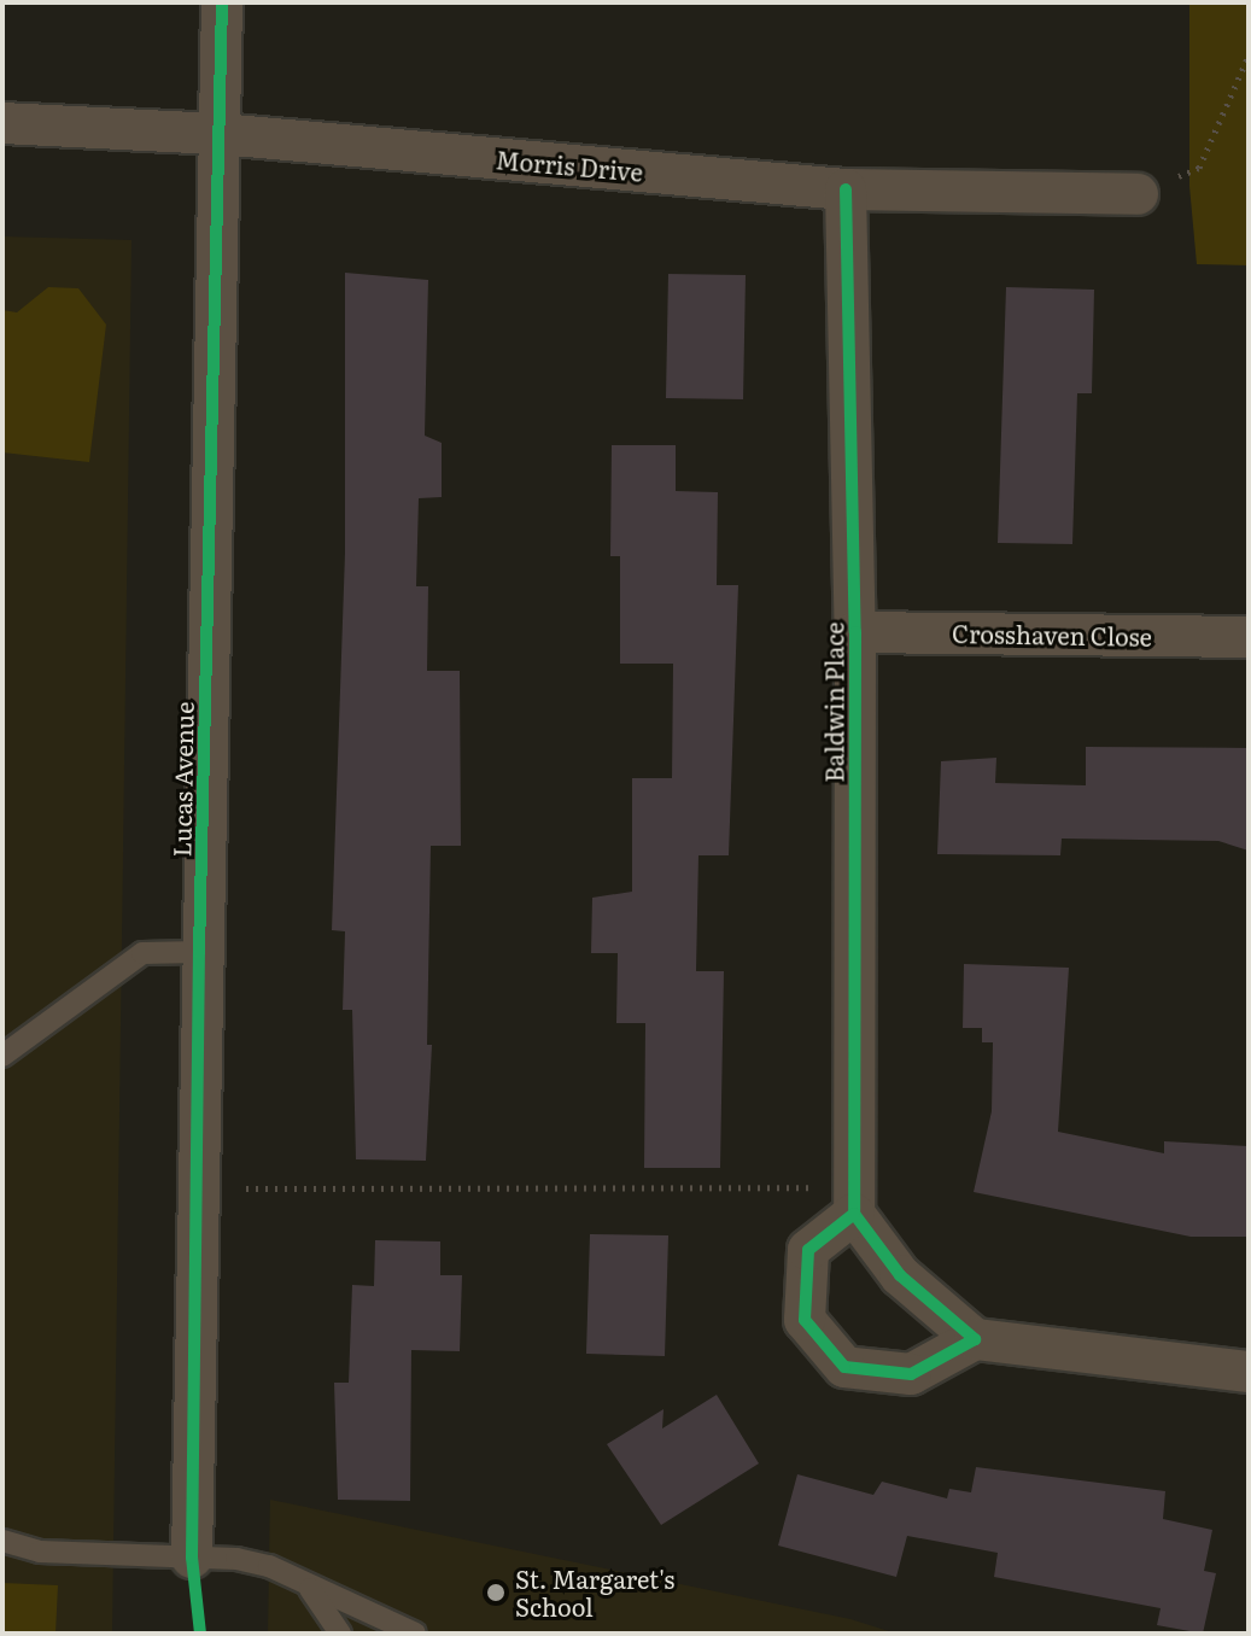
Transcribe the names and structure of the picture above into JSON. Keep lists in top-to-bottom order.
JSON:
{
  "streets": {
    "street": [
      "Morris Drive",
      "Crosshaven Close",
      "Baldwin Place",
      "Lucas Avenue"
    ]
  },
  "crossings": [
    ["Morris Drive", "Baldwin Place"],
    ["Morris Drive", "Lucas Avenue"],
    ["Crosshaven Close", "Baldwin Place"]
  ],
  "places": ["St. Margaret's School"]
}
